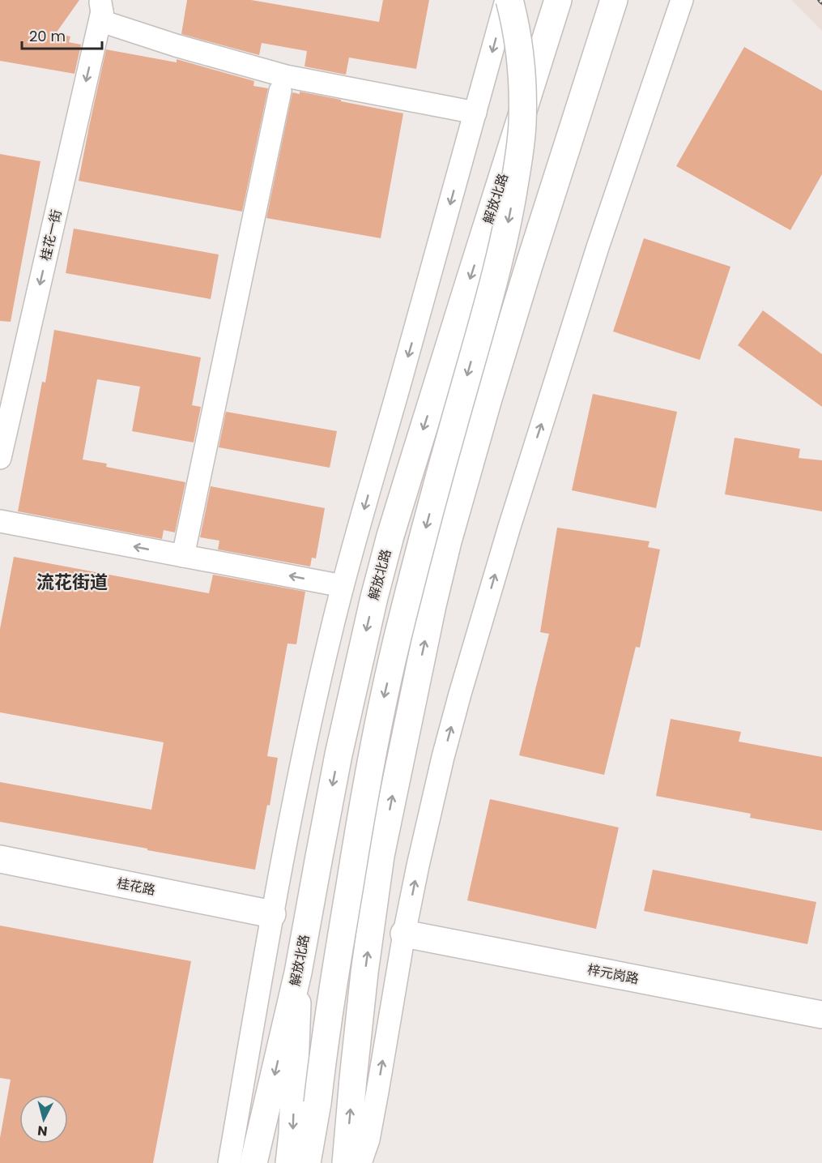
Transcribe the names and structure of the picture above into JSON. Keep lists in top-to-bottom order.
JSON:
{
  "streets": {
    "main road": ["解放北路", "桂花路", "梓元岗路"],
    "street": ["桂花一街"]
  },
  "districts": ["流花街道"],
  "scale_bar": "20 m",
  "north": "bottom"
}
